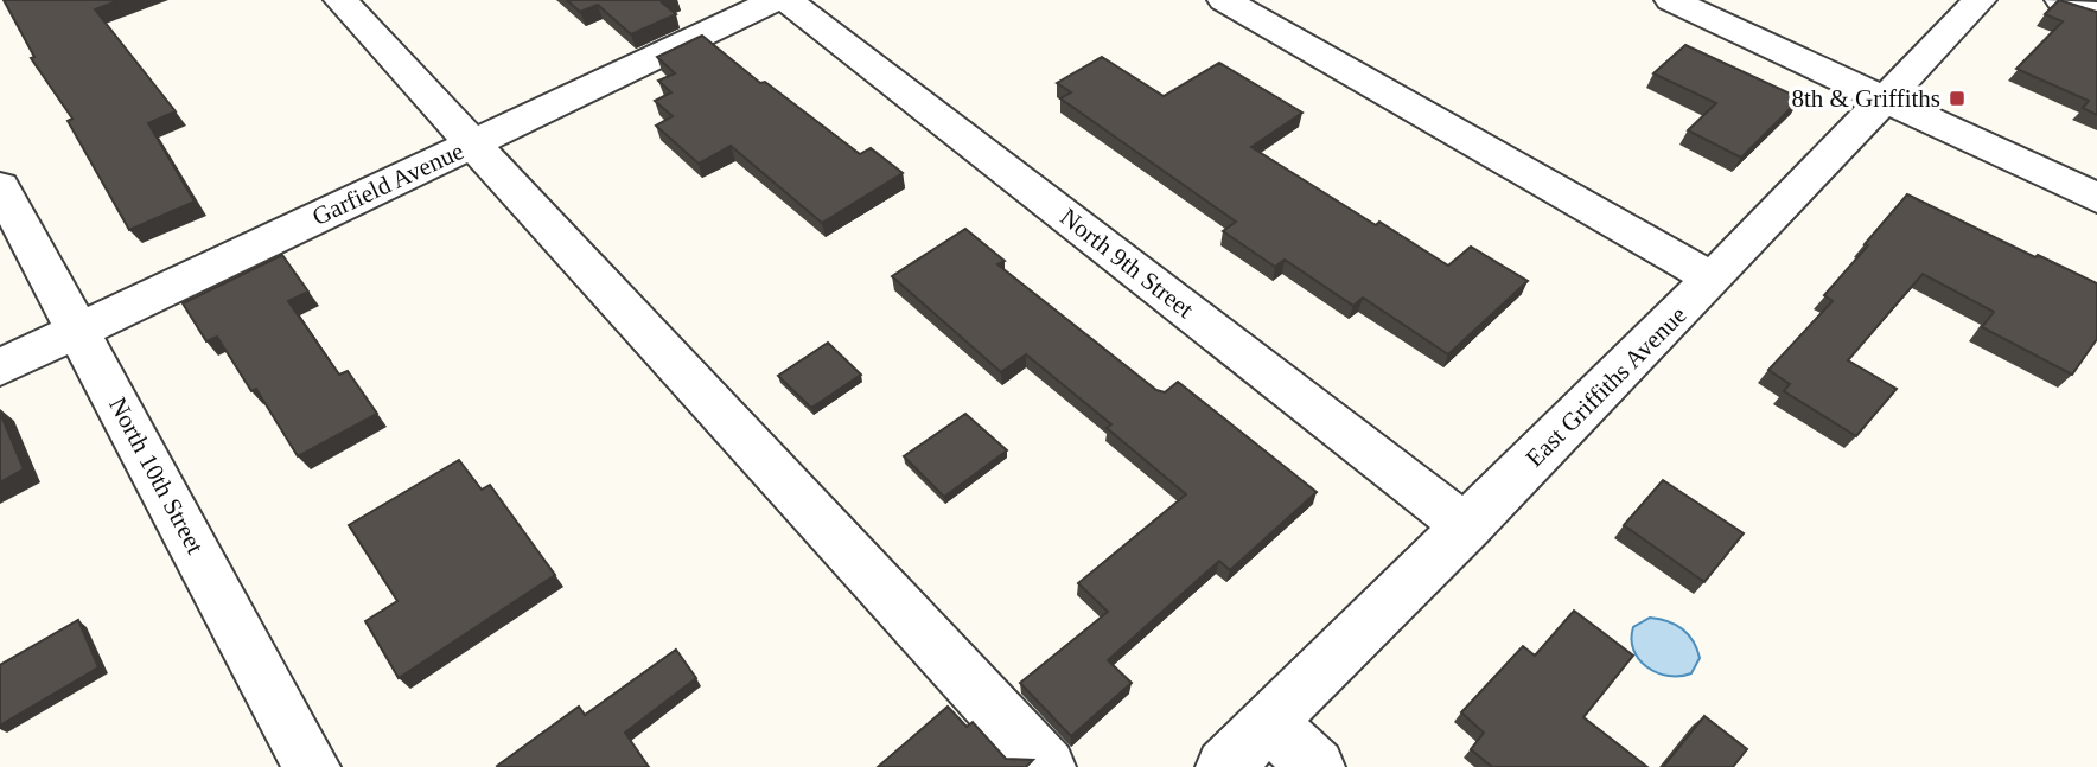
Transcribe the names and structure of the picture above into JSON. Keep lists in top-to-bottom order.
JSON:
{
  "streets": {
    "street": [
      "Garfield Avenue",
      "North 9th Street",
      "East Griffiths Avenue",
      "North 10th Street"
    ]
  },
  "crossings": [
    ["Garfield Avenue", "North 10th Street"],
    ["North 9th Street", "East Griffiths Avenue"]
  ],
  "places": {
    "transit": ["8th & Griffiths"]
  }
}
